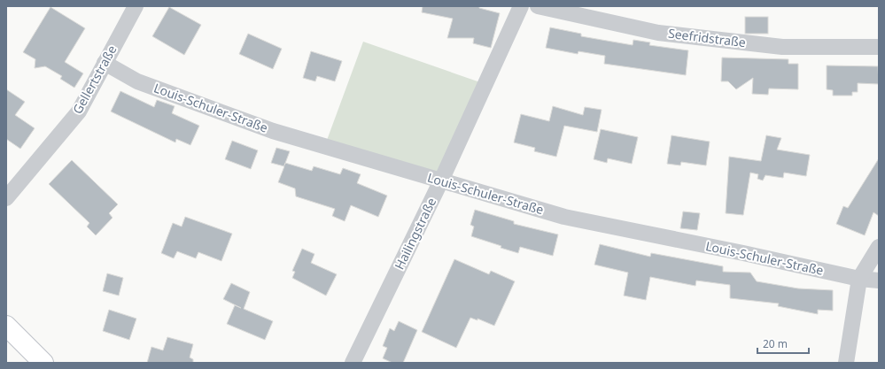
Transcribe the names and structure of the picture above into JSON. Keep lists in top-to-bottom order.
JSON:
{
  "streets": {
    "street": [
      "Seefridstraße",
      "Gellertstraße",
      "Louis-Schuler-Straße",
      "Hailingstraße"
    ]
  },
  "crossings": [
    ["Gellertstraße", "Louis-Schuler-Straße"],
    ["Louis-Schuler-Straße", "Hailingstraße"]
  ],
  "scale_bar": "20 m"
}
